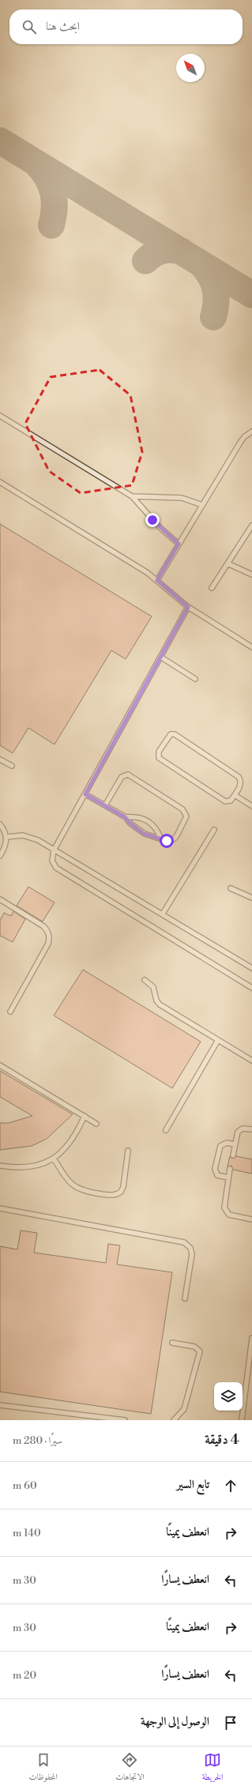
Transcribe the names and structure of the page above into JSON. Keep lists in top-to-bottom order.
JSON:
{
  "north": "top left",
  "page": {
    "search": "ابحث هنا",
    "heading": ["4 دقيقة", "سيرًا · 280 m"],
    "list": [
      ["تابع السير", "60 m"],
      ["انعطف يمينًا", "140 m"],
      ["انعطف يسارًا", "30 m"],
      ["انعطف يمينًا", "30 m"],
      ["انعطف يسارًا", "20 m"],
      "الوصول إلى الوجهة"
    ],
    "nav": ["الخريطة", "الاتجاهات", "المحفوظات"]
  }
}
